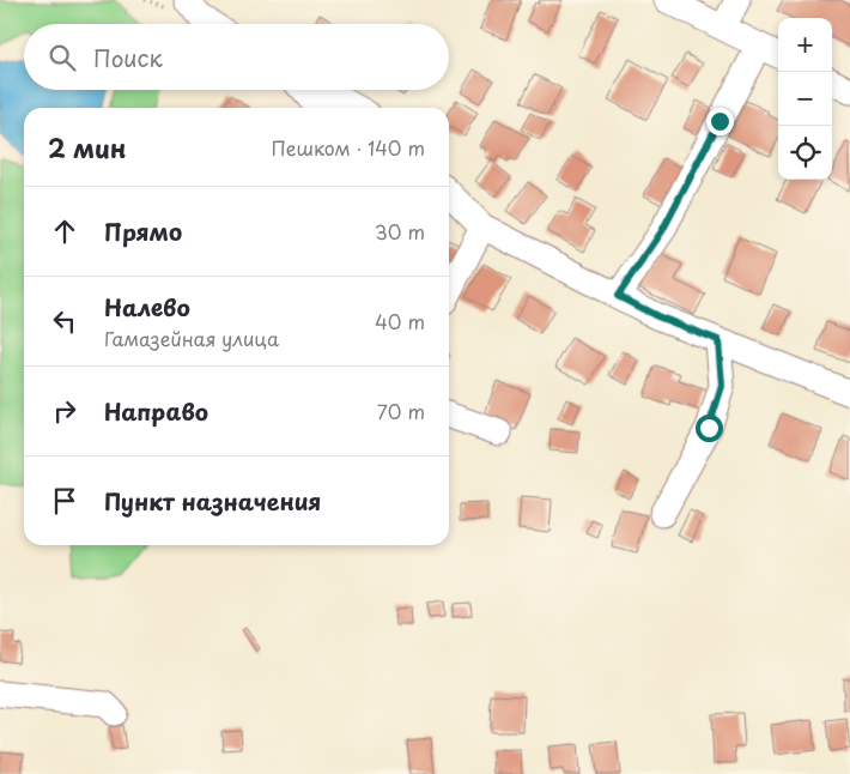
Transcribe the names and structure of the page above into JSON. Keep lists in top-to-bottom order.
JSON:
{
  "page": {
    "map_buttons": ["+", "−"],
    "search": "Поиск",
    "heading": ["2 мин", "Пешком · 140 m"],
    "list": [
      ["Прямо", "30 m"],
      ["Налево", "Гамазейная улица", "40 m"],
      ["Направо", "70 m"],
      "Пункт назначения"
    ]
  }
}
